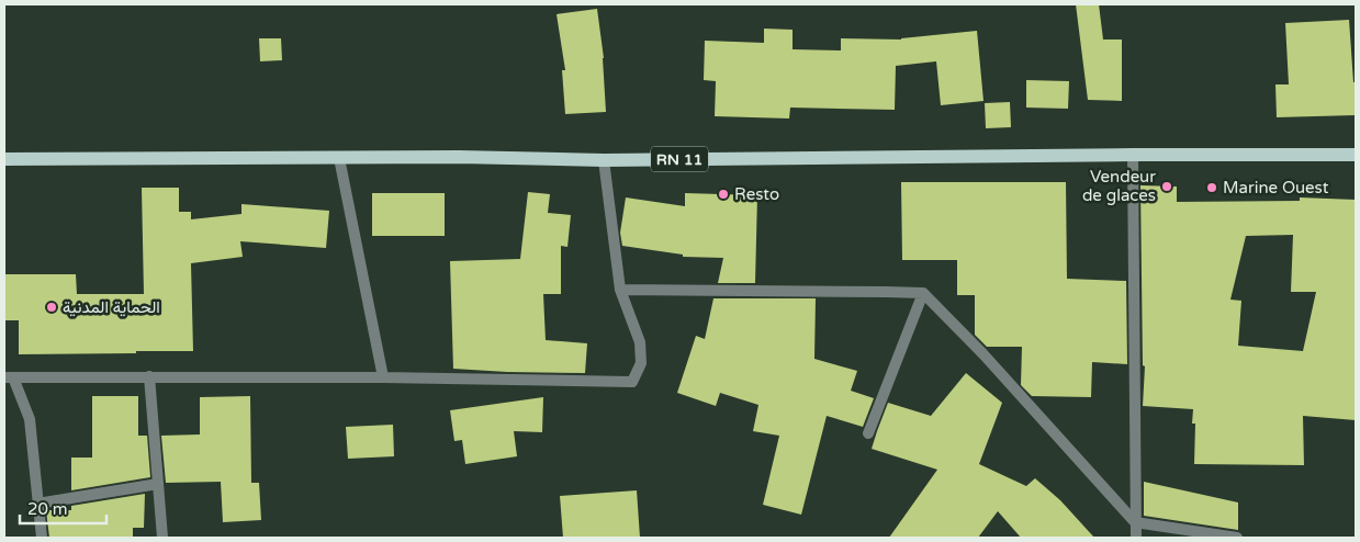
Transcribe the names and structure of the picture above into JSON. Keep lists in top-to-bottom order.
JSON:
{
  "streets": {
    "main road": ["RN 11"]
  },
  "places": [
    "Vendeur de glaces",
    "Marine Ouest",
    "Resto",
    "الحماية المدنية"
  ],
  "scale_bar": "20 m"
}
